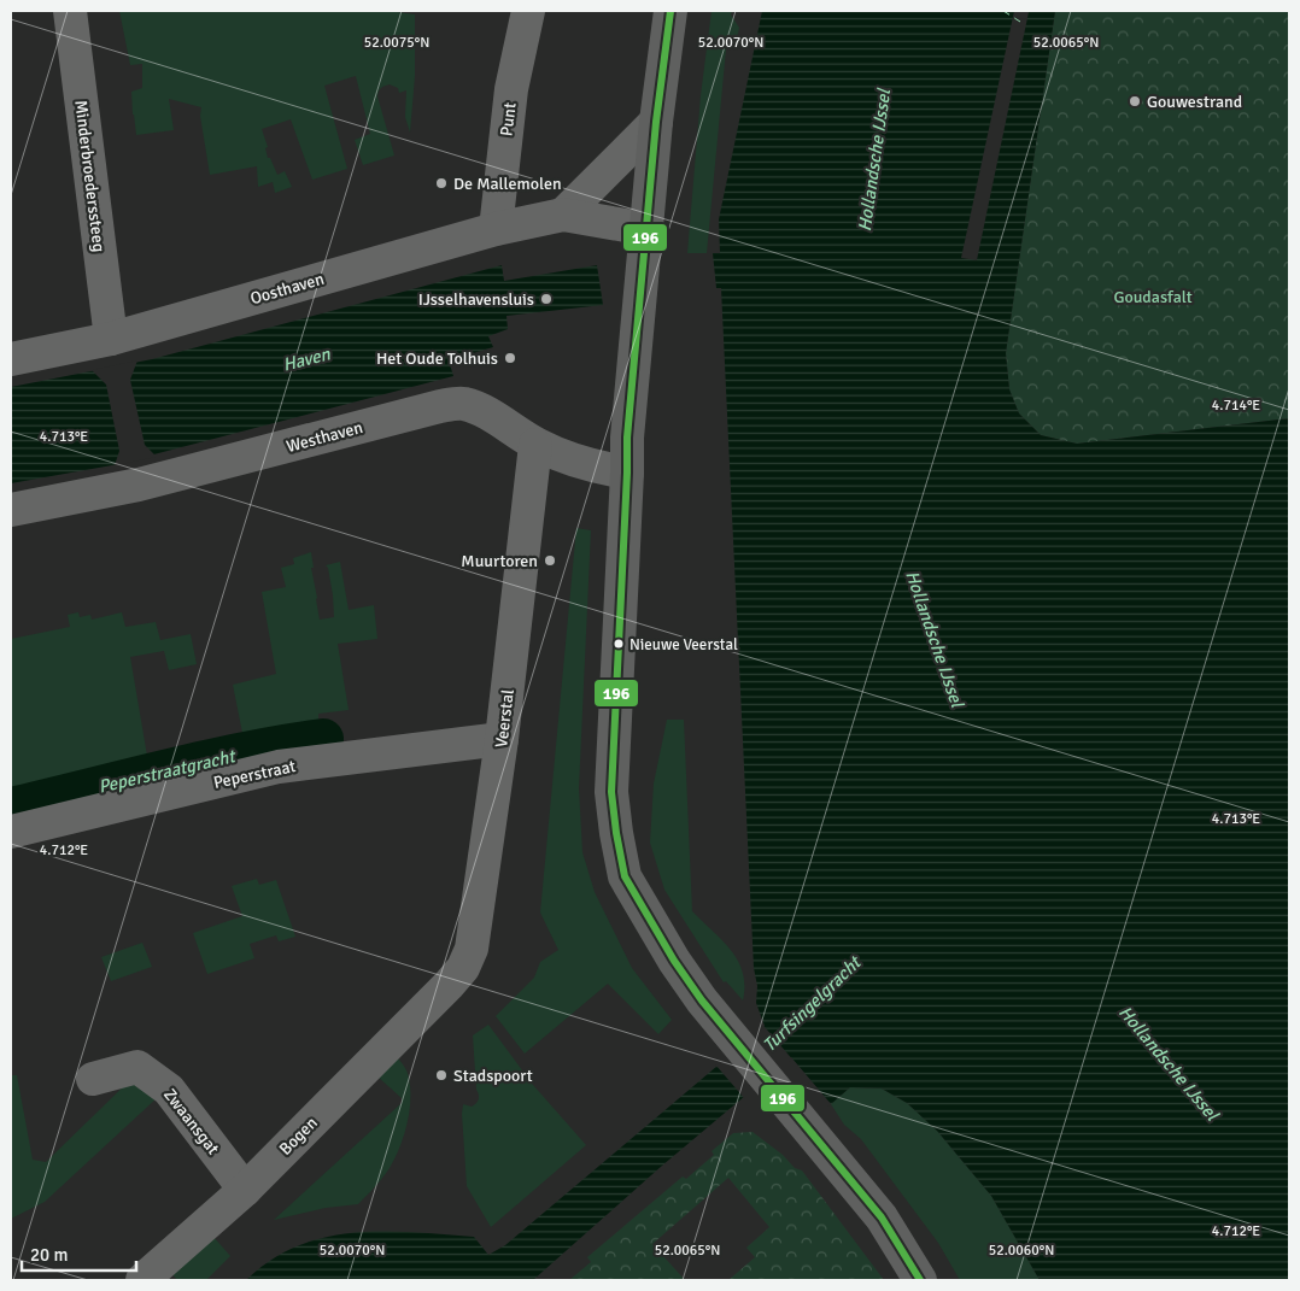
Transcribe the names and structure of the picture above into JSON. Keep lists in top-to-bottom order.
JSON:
{
  "streets": {
    "street": [
      "Punt",
      "Minderbroederssteeg",
      "Oosthaven",
      "Westhaven",
      "Veerstal",
      "Peperstraat",
      "Zwaansgat",
      "Bogen"
    ]
  },
  "crossings": [
    ["Punt", "Oosthaven"],
    ["Minderbroederssteeg", "Oosthaven"],
    ["Westhaven", "Veerstal"],
    ["Veerstal", "Peperstraat"],
    ["Veerstal", "Bogen"],
    ["Zwaansgat", "Bogen"]
  ],
  "water": [
    "Hollandsche IJssel",
    "Haven",
    "Peperstraatgracht",
    "Turfsingelgracht"
  ],
  "parks": ["Goudasfalt"],
  "places": [
    "Gouwestrand",
    "De Mallemolen",
    "IJsselhavensluis",
    "Het Oude Tolhuis",
    "Muurtoren",
    "Nieuwe Veerstal",
    "Stadspoort"
  ],
  "lines": ["transit line 196"],
  "scale_bar": "20 m",
  "coordinates": [
    "52.0075°N",
    "52.0070°N",
    "52.0065°N",
    "4.714°E",
    "4.713°E",
    "4.712°E",
    "52.0060°N"
  ]
}
